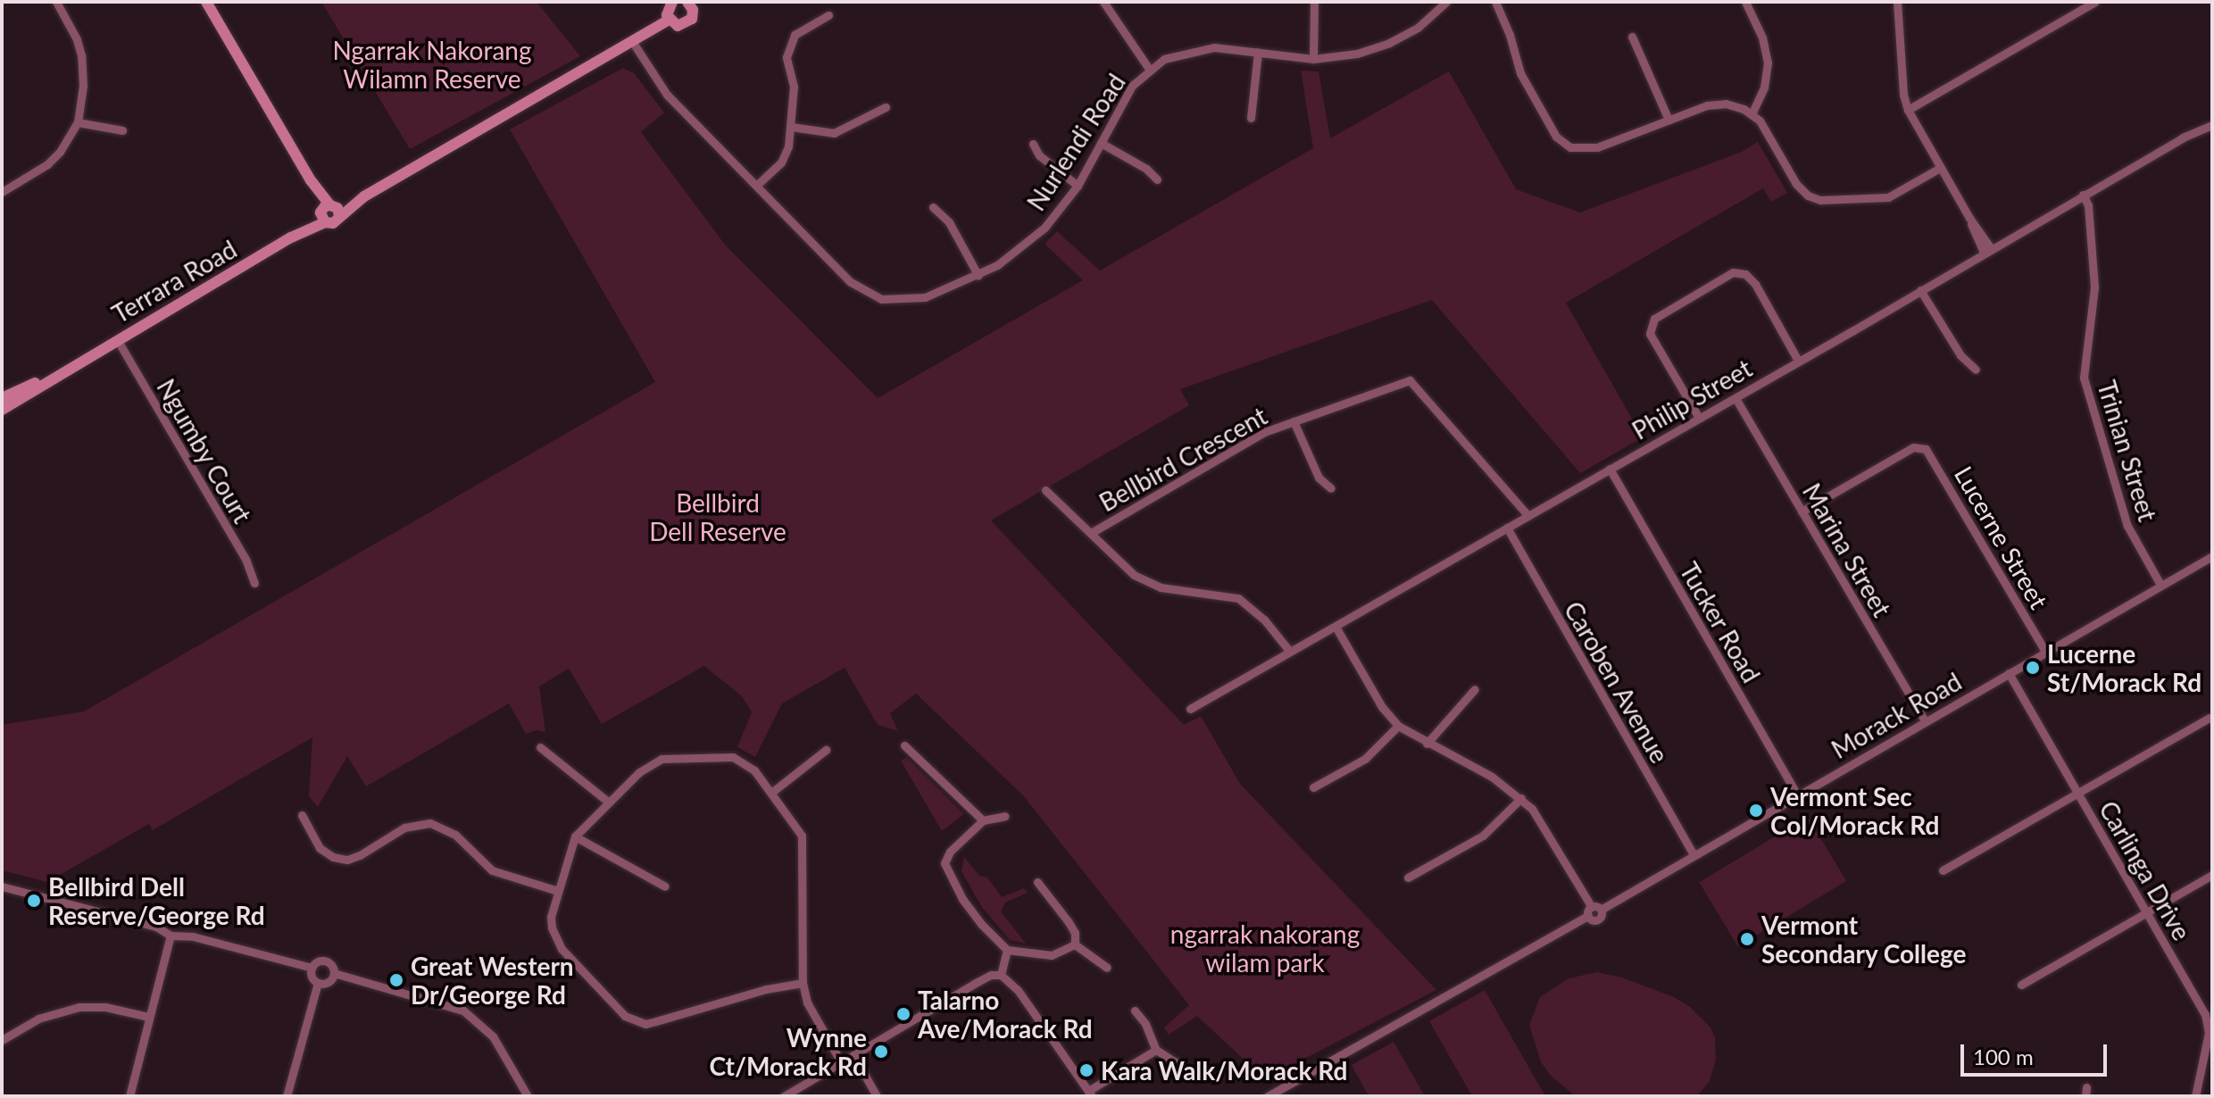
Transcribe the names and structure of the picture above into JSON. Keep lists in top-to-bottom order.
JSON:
{
  "streets": {
    "main road": ["Terrara Road"],
    "street": [
      "Nurlendi Road",
      "Philip Street",
      "Ngumby Court",
      "Trinian Street",
      "Bellbird Crescent",
      "Lucerne Street",
      "Marina Street",
      "Tucker Road",
      "Caroben Avenue",
      "Morack Road",
      "Carlinga Drive"
    ]
  },
  "crossings": [
    ["Nurlendi Road", "Terrara Road"],
    ["Terrara Road", "Ngumby Court"],
    ["Philip Street", "Trinian Street"],
    ["Philip Street", "Bellbird Crescent"],
    ["Philip Street", "Marina Street"],
    ["Philip Street", "Tucker Road"],
    ["Philip Street", "Caroben Avenue"],
    ["Trinian Street", "Morack Road"],
    ["Lucerne Street", "Marina Street"],
    ["Lucerne Street", "Morack Road"],
    ["Marina Street", "Morack Road"],
    ["Tucker Road", "Morack Road"],
    ["Caroben Avenue", "Morack Road"],
    ["Morack Road", "Carlinga Drive"]
  ],
  "parks": ["Ngarrak Nakorang Wilamn Reserve", "Bellbird Dell Reserve", "ngarrak nakorang wilam park"],
  "places": [
    "Lucerne St/Morack Rd",
    "Vermont Sec Col/Morack Rd",
    "Bellbird Dell Reserve/George Rd",
    "Vermont Secondary College",
    "Great Western Dr/George Rd",
    "Talarno Ave/Morack Rd",
    "Wynne Ct/Morack Rd",
    "Kara Walk/Morack Rd"
  ],
  "scale_bar": "100 m"
}
